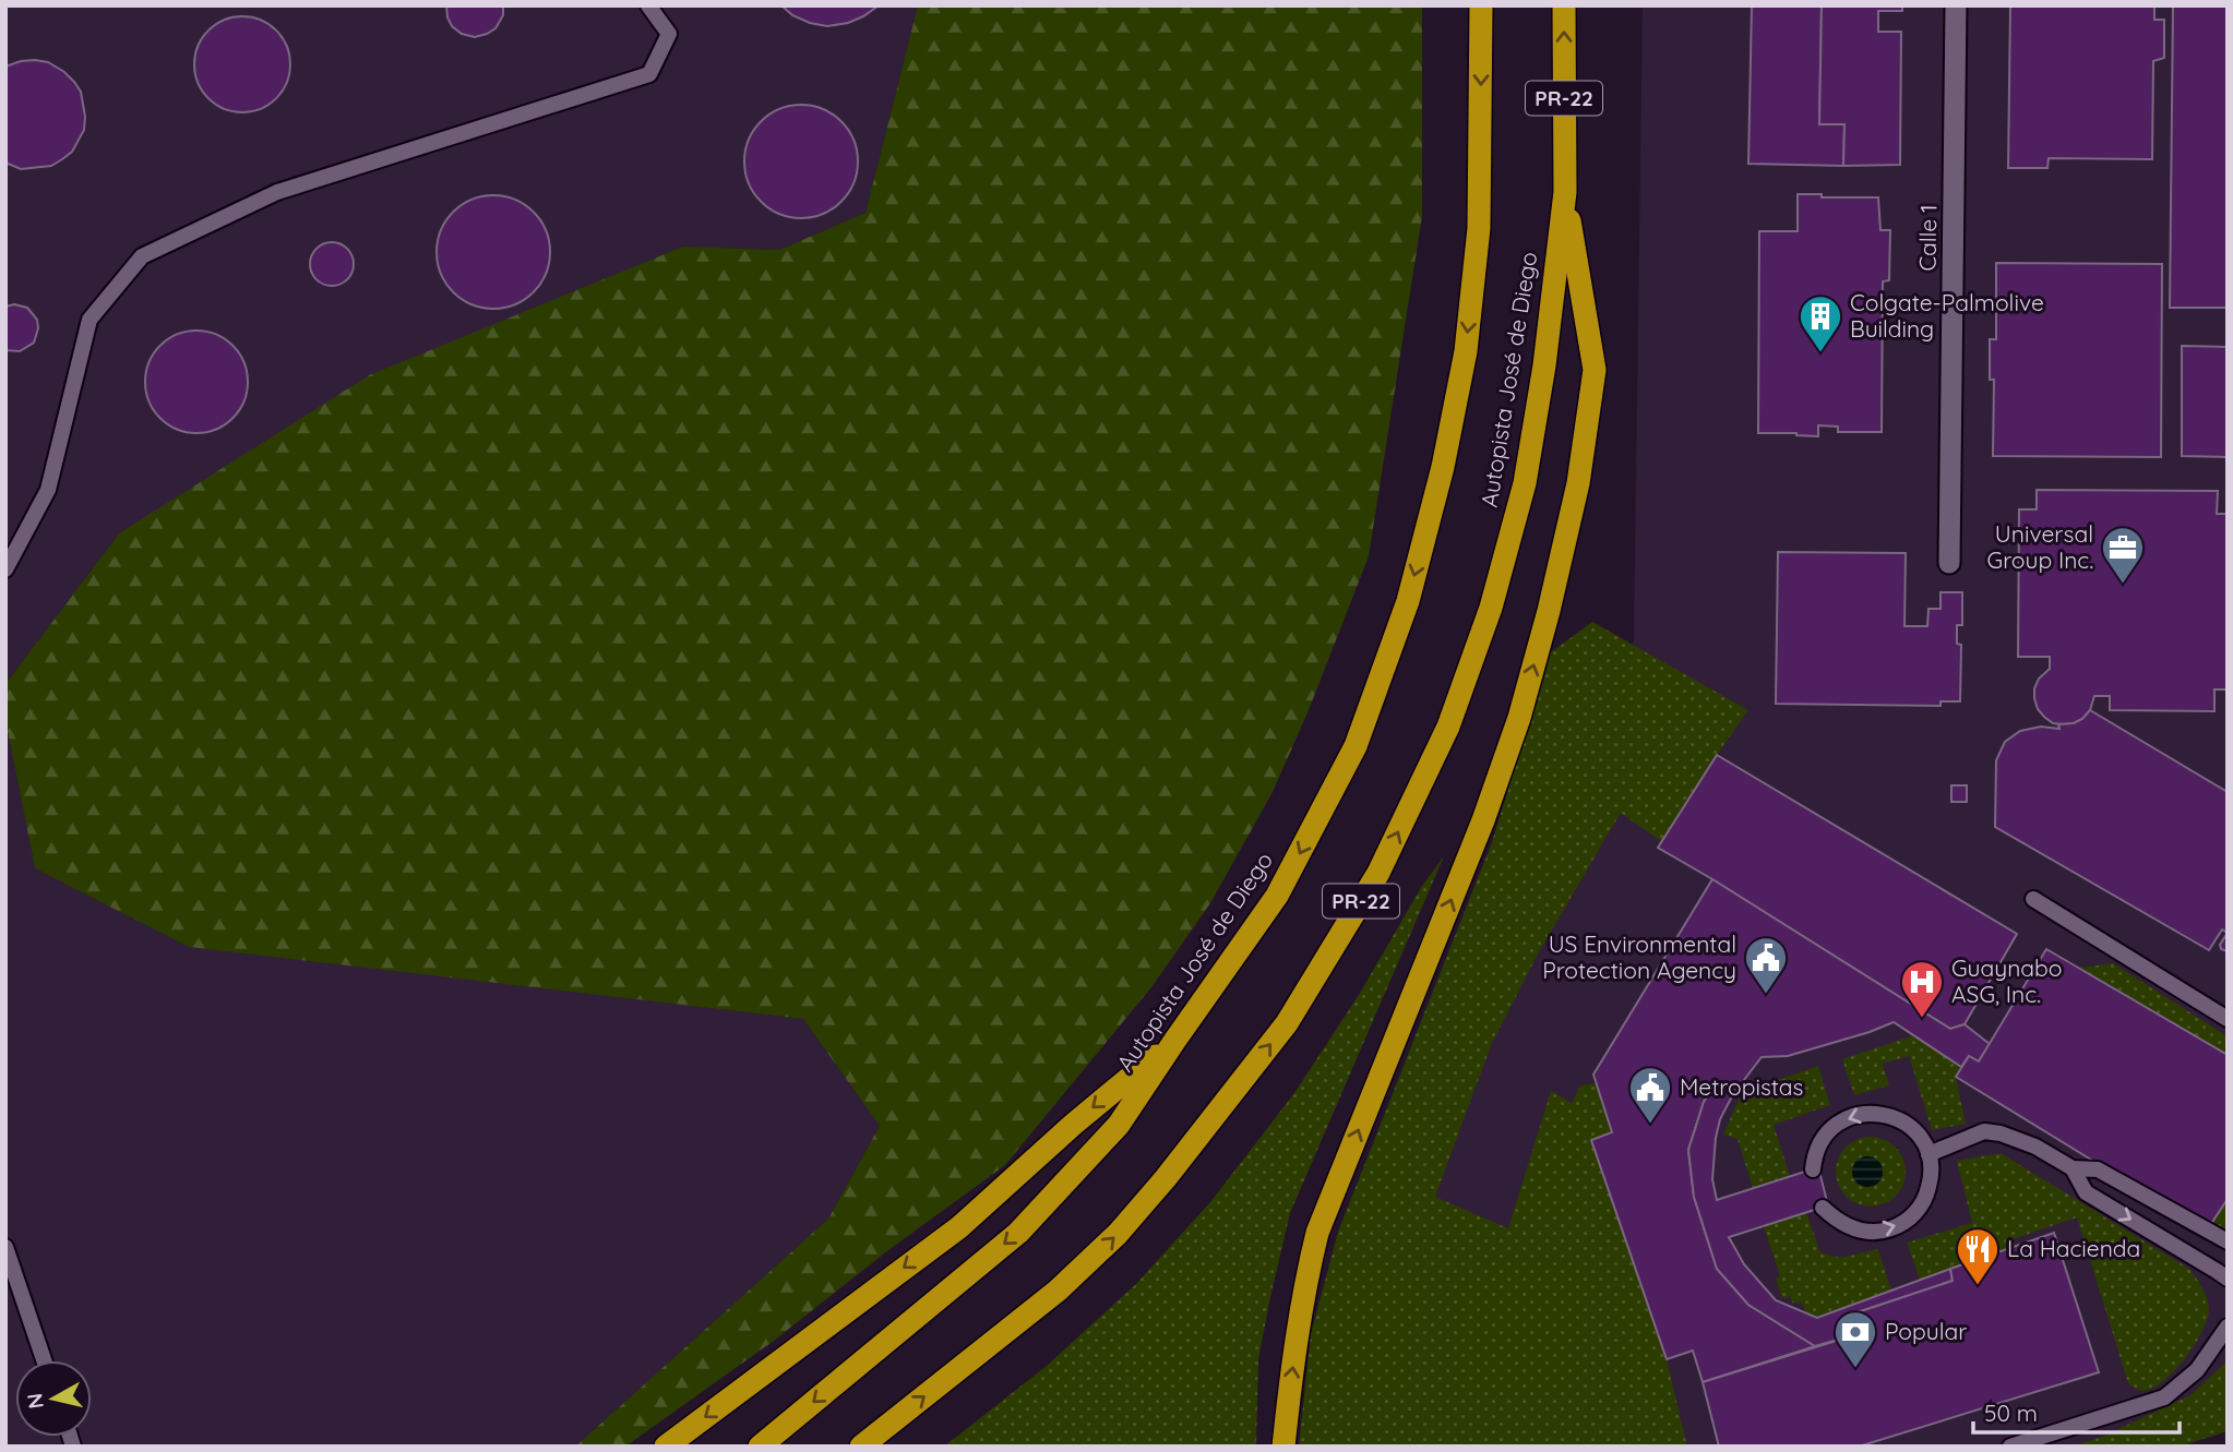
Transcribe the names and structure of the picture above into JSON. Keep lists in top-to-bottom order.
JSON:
{
  "streets": {
    "highway": ["PR-22", "Autopista José de Diego"],
    "street": ["Calle 1"]
  },
  "places": {
    "building": ["Colgate-Palmolive Building"],
    "office": ["Universal Group Inc."],
    "public building": ["US Environmental Protection Agency", "Metropistas"],
    "hospital": ["Guaynabo ASG, Inc."],
    "restaurant": ["La Hacienda"],
    "bank": ["Popular"]
  },
  "scale_bar": "50 m",
  "north": "left"
}
